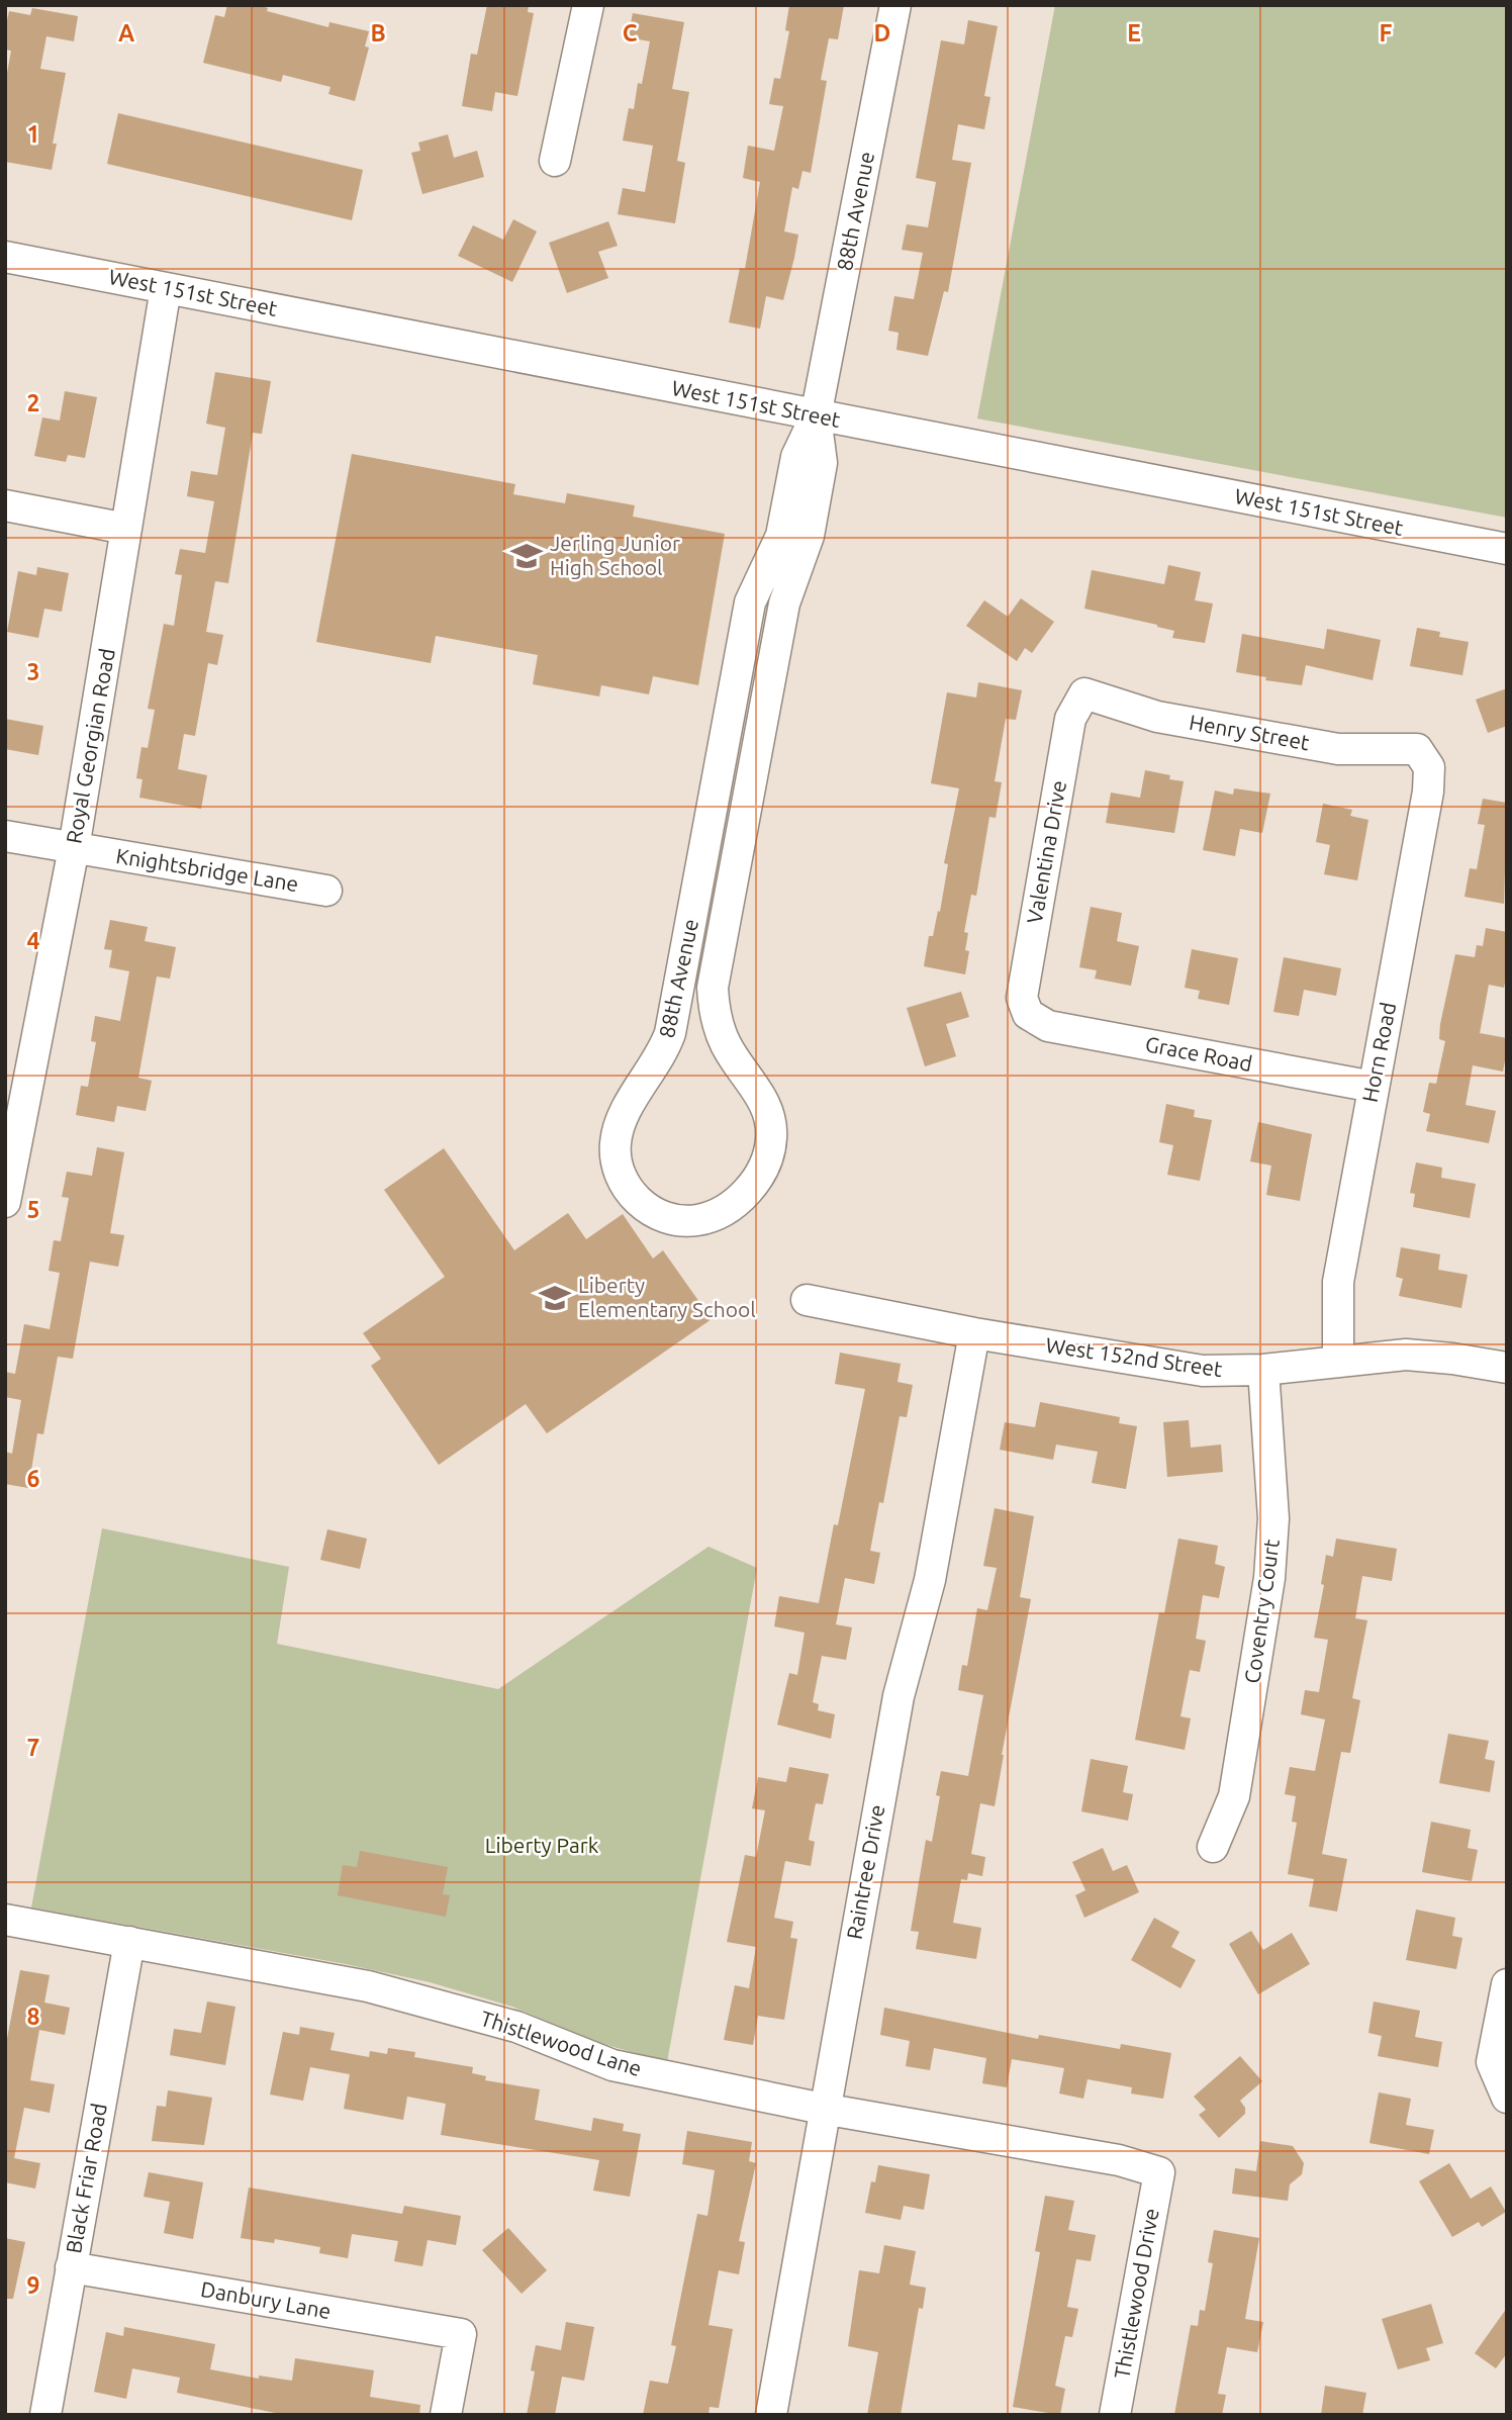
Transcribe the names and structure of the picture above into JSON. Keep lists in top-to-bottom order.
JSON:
{
  "streets": {
    "street": [
      "88th Avenue",
      "West 151st Street",
      "Henry Street",
      "Royal Georgian Road",
      "Valentina Drive",
      "Knightsbridge Lane",
      "Horn Road",
      "Grace Road",
      "West 152nd Street",
      "Coventry Court",
      "Raintree Drive",
      "Thistlewood Lane",
      "Black Friar Road",
      "Thistlewood Drive",
      "Danbury Lane"
    ]
  },
  "crossings": [
    ["88th Avenue", "West 151st Street"],
    ["West 151st Street", "Royal Georgian Road"],
    ["Henry Street", "Valentina Drive"],
    ["Henry Street", "Horn Road"],
    ["Royal Georgian Road", "Knightsbridge Lane"],
    ["Valentina Drive", "Grace Road"],
    ["Horn Road", "Grace Road"],
    ["Horn Road", "West 152nd Street"],
    ["West 152nd Street", "Coventry Court"],
    ["West 152nd Street", "Raintree Drive"],
    ["Raintree Drive", "Thistlewood Lane"],
    ["Thistlewood Lane", "Black Friar Road"],
    ["Thistlewood Lane", "Thistlewood Drive"],
    ["Black Friar Road", "Danbury Lane"]
  ],
  "parks": ["Liberty Park"],
  "places": {
    "school or university": ["Jerling Junior High School", "Liberty Elementary School"]
  },
  "grid": {
    "columns": [
      "A",
      "B",
      "C",
      "D",
      "E",
      "F"
    ],
    "rows": [
      "1",
      "2",
      "3",
      "4",
      "5",
      "6",
      "7",
      "8",
      "9"
    ]
  }
}
